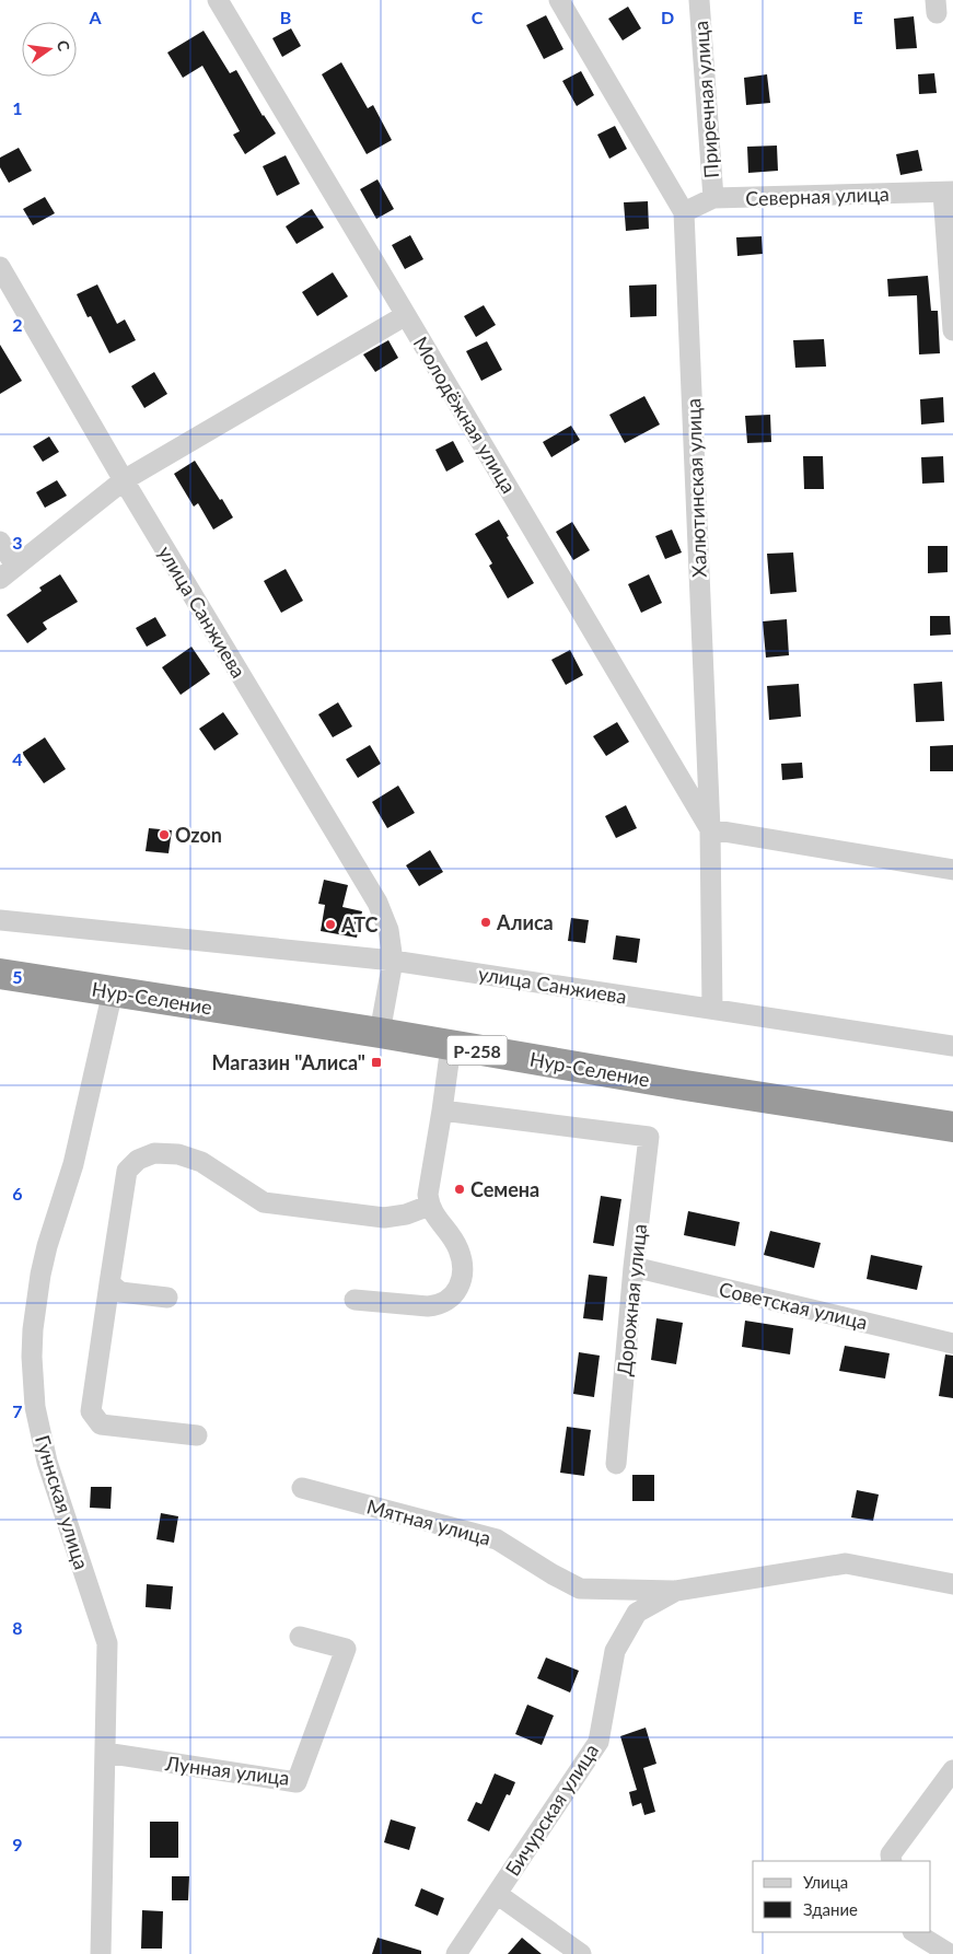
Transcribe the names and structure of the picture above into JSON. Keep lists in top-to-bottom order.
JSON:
{
  "streets": {
    "highway": ["Нур-Селение", "Р-258"],
    "street": [
      "Приречная улица",
      "Северная улица",
      "Молодёжная улица",
      "Халютинская улица",
      "улица Санжиева",
      "Дорожная улица",
      "Советская улица",
      "Гуннская улица",
      "Мятная улица",
      "Лунная улица",
      "Бичурская улица"
    ]
  },
  "crossings": [
    ["Приречная улица", "Северная улица"],
    ["Северная улица", "Халютинская улица"],
    ["Молодёжная улица", "Халютинская улица"],
    ["Халютинская улица", "улица Санжиева"],
    ["улица Санжиева", "Нур-Селение"],
    ["Нур-Селение", "Гуннская улица"],
    ["Дорожная улица", "Советская улица"],
    ["Гуннская улица", "Лунная улица"],
    ["Мятная улица", "Бичурская улица"]
  ],
  "places": {
    "other": [
      "Ozon",
      "Алиса",
      "АТС",
      "Семена"
    ],
    "transit": ["Магазин \"Алиса\""]
  },
  "legend": ["Улица", "Здание"],
  "north": "right",
  "grid": {
    "columns": [
      "A",
      "B",
      "C",
      "D",
      "E"
    ],
    "rows": [
      "1",
      "2",
      "3",
      "4",
      "5",
      "6",
      "7",
      "8",
      "9"
    ]
  }
}
